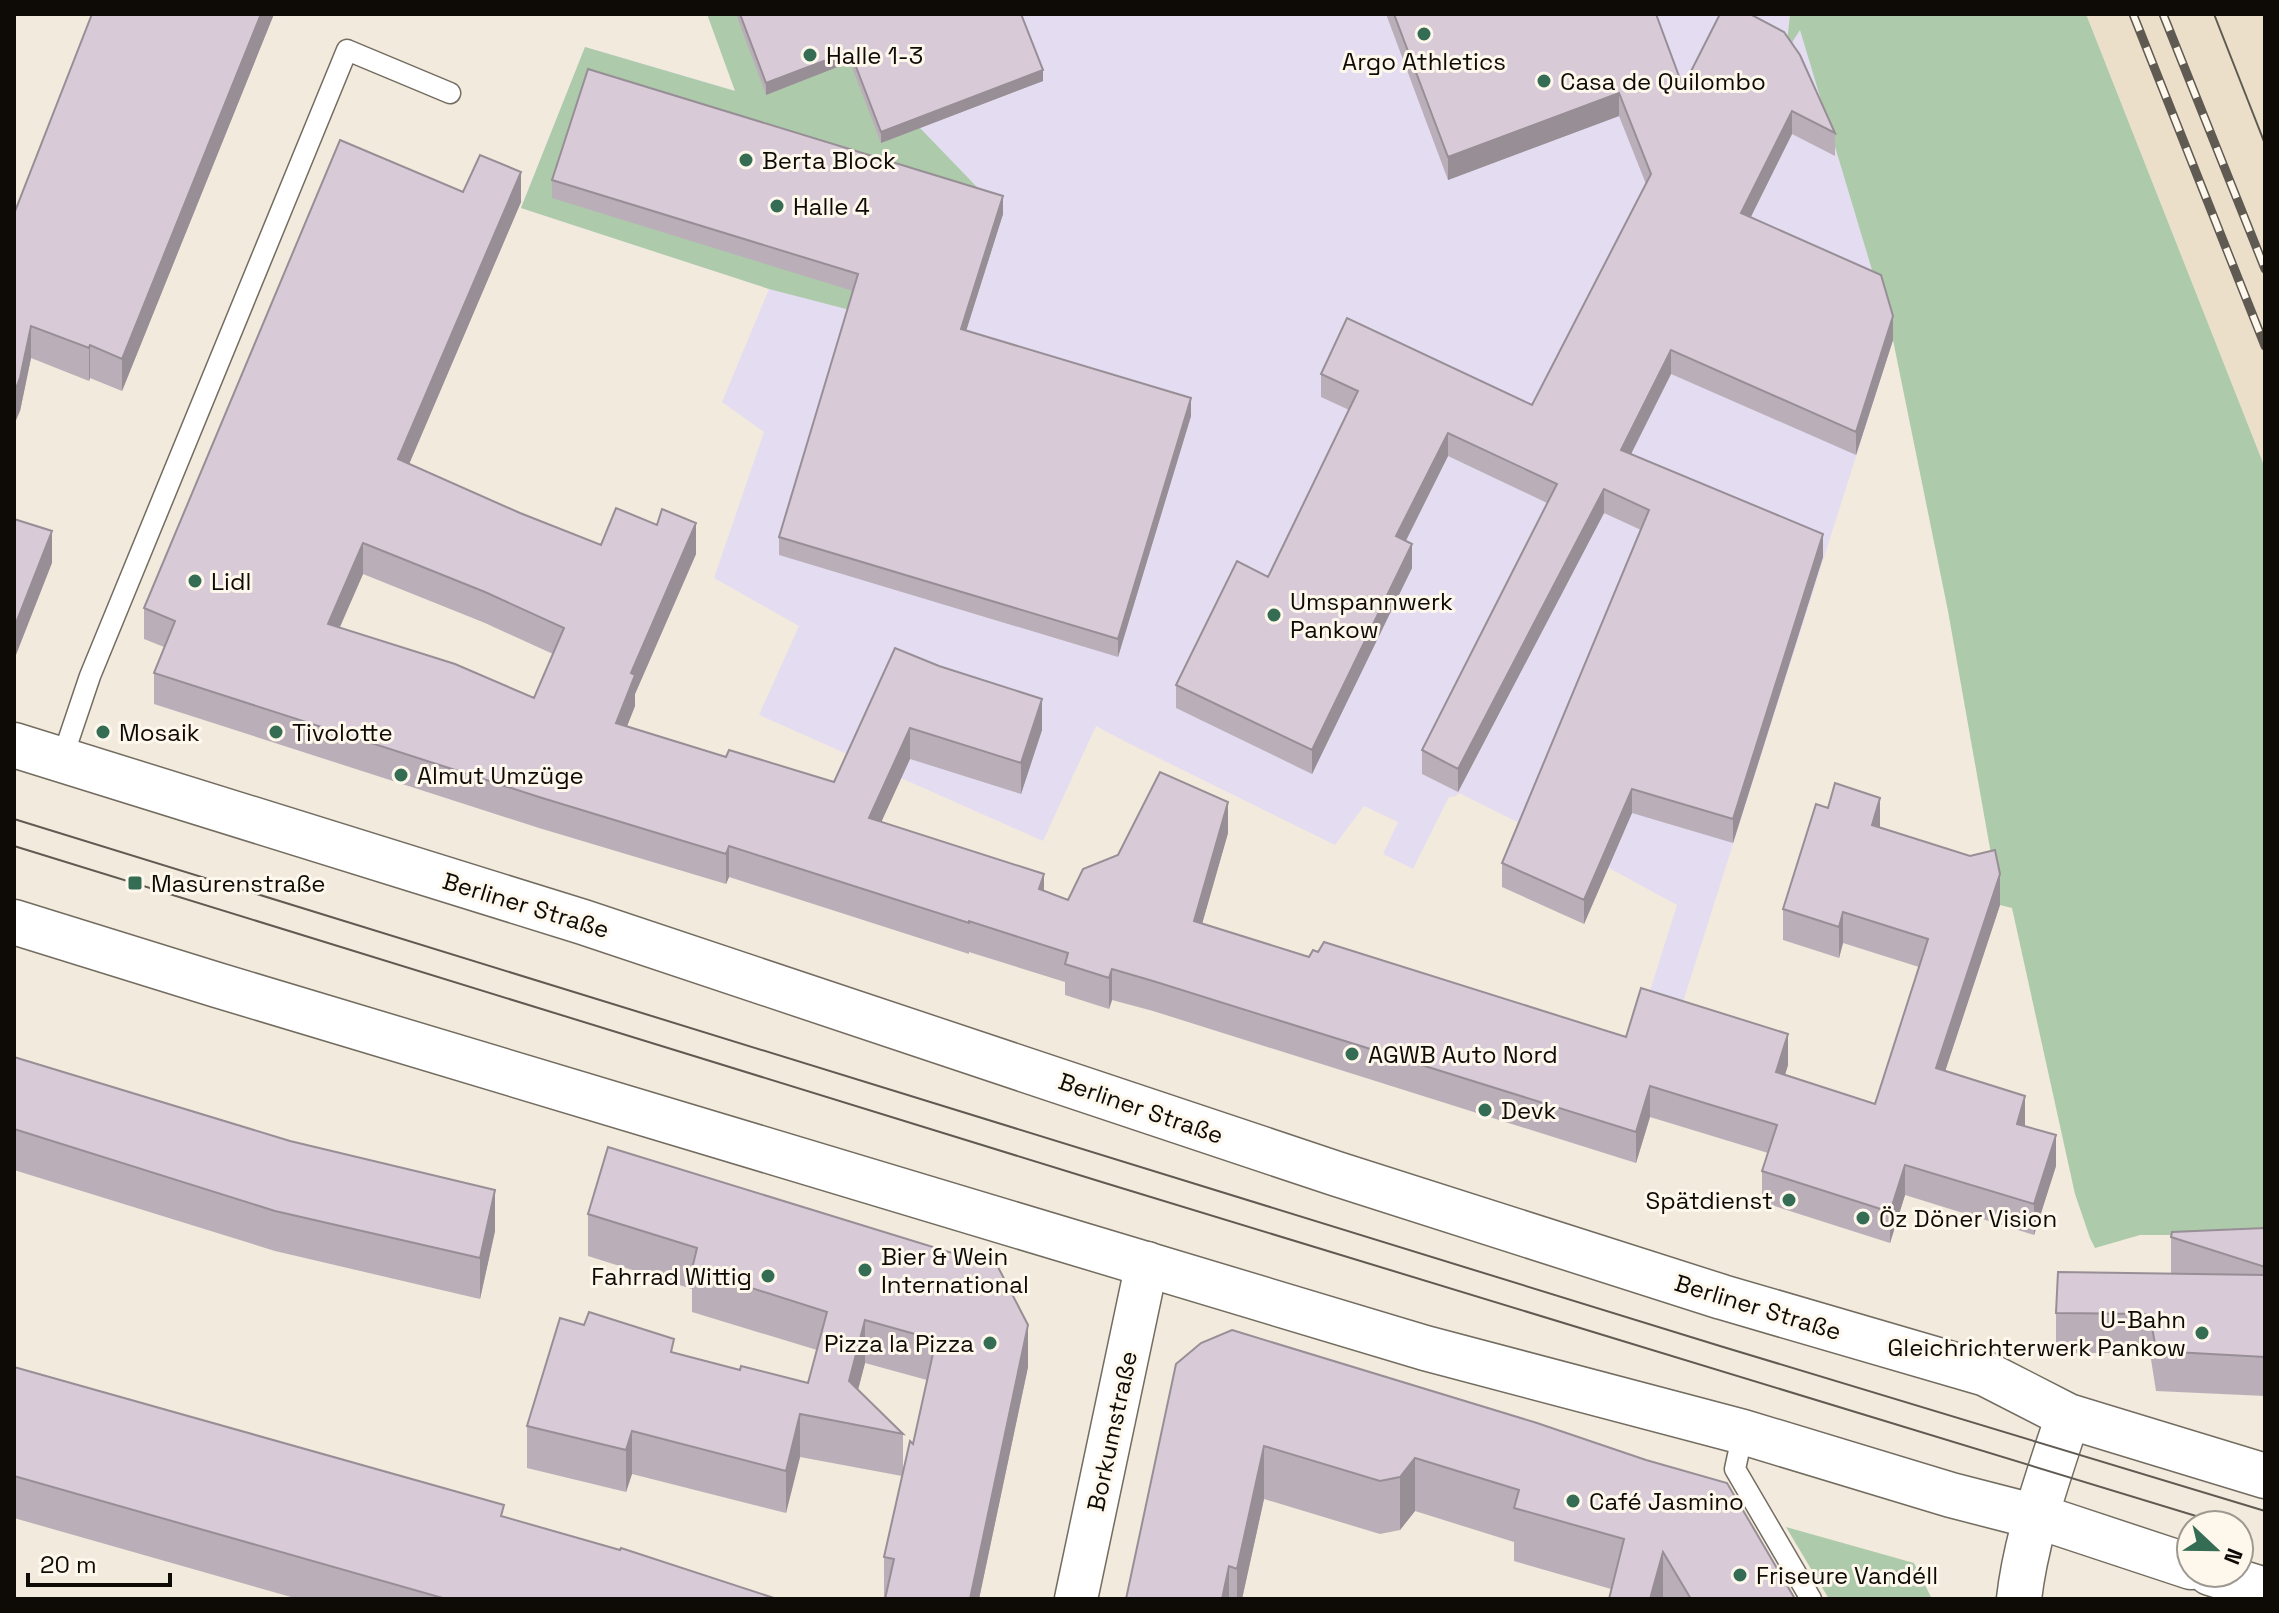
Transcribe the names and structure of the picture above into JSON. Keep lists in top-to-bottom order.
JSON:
{
  "streets": {
    "main road": ["Berliner Straße"],
    "street": ["Borkumstraße"]
  },
  "places": {
    "other": [
      "Argo Athletics",
      "Halle 1-3",
      "Casa de Quilombo",
      "Berta Block",
      "Halle 4",
      "Lidl",
      "Umspannwerk Pankow",
      "Mosaik",
      "Tivolotte",
      "Almut Umzüge",
      "AGWB Auto Nord",
      "Devk",
      "Spätdienst",
      "Öz Döner Vision",
      "Bier & Wein International",
      "Fahrrad Wittig",
      "U-Bahn Gleichrichterwerk Pankow",
      "Pizza la Pizza",
      "Café Jasmino",
      "Friseure Vandéll"
    ],
    "transit": ["Masurenstraße"]
  },
  "scale_bar": "20 m",
  "north": "right"
}
